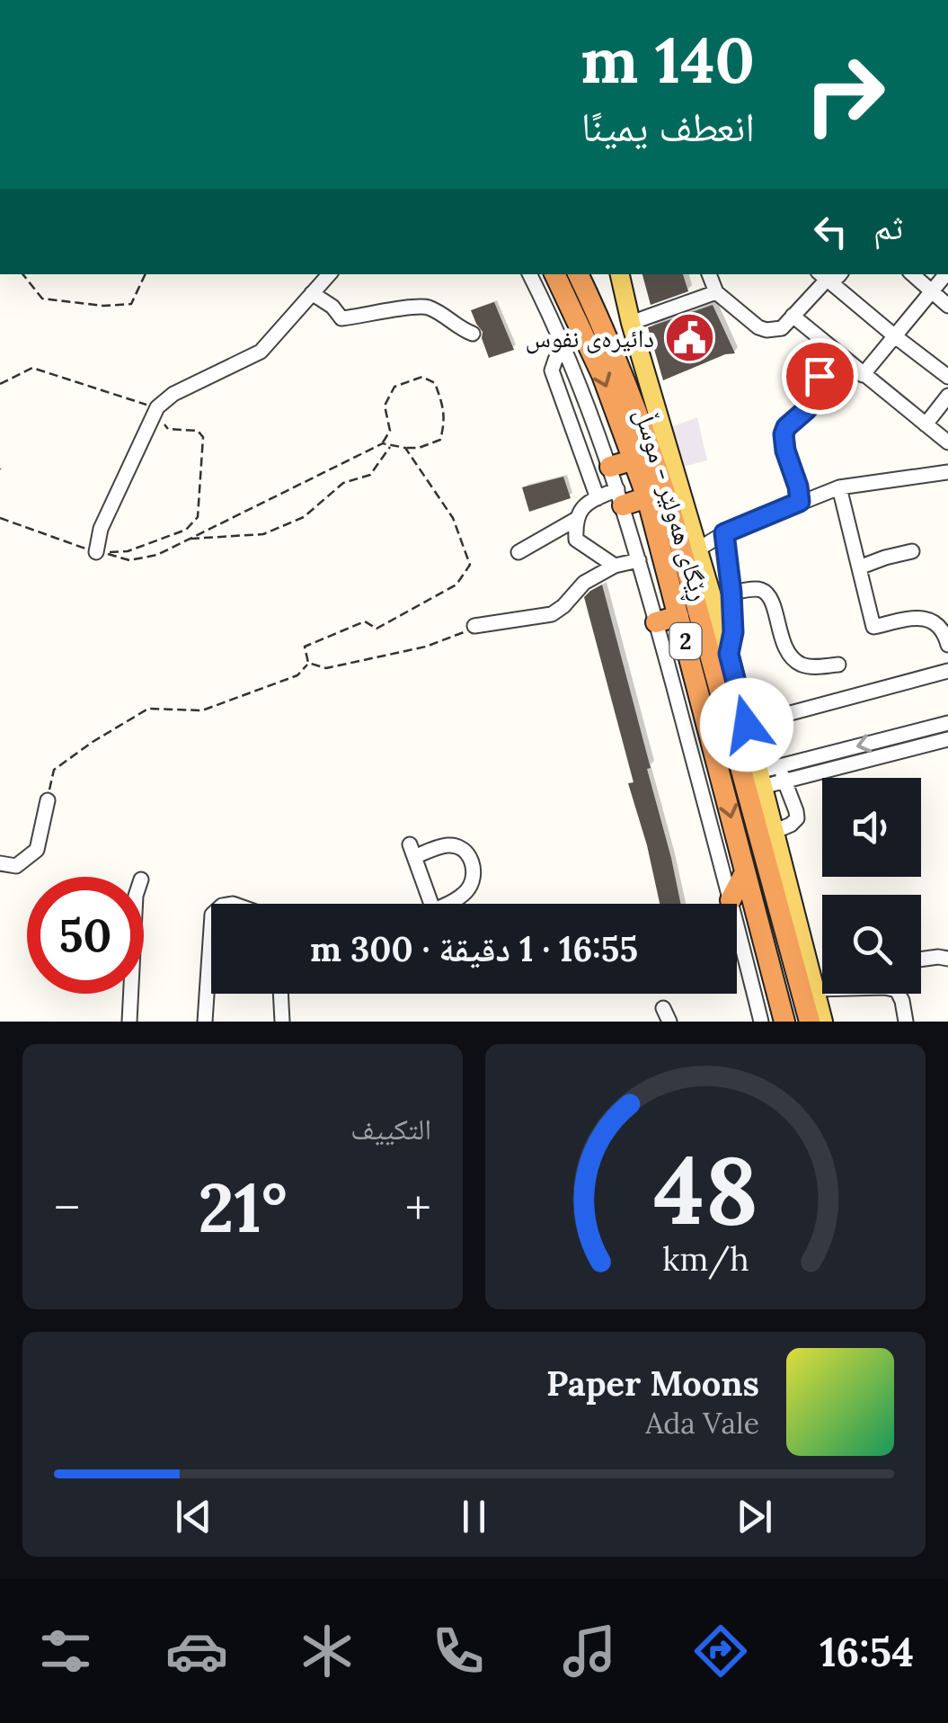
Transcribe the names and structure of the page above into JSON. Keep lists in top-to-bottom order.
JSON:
{
  "streets": {
    "highway": ["ڕێگای هەولێر - موسڵ", "2"]
  },
  "places": {
    "public building": ["دائیرەی نفوس"]
  },
  "page": {
    "turn": ["140 m", "انعطف يمينًا"],
    "then": "ثم",
    "limit": "50",
    "trip": "16:55 · 1 دقيقة · 300 m",
    "tile": "التكييف",
    "heat": ["−", "21°", "+"],
    "song": ["Paper Moons", "Ada Vale"],
    "tabs": "16:54",
    "gauge": ["48", "km/h"]
  }
}
